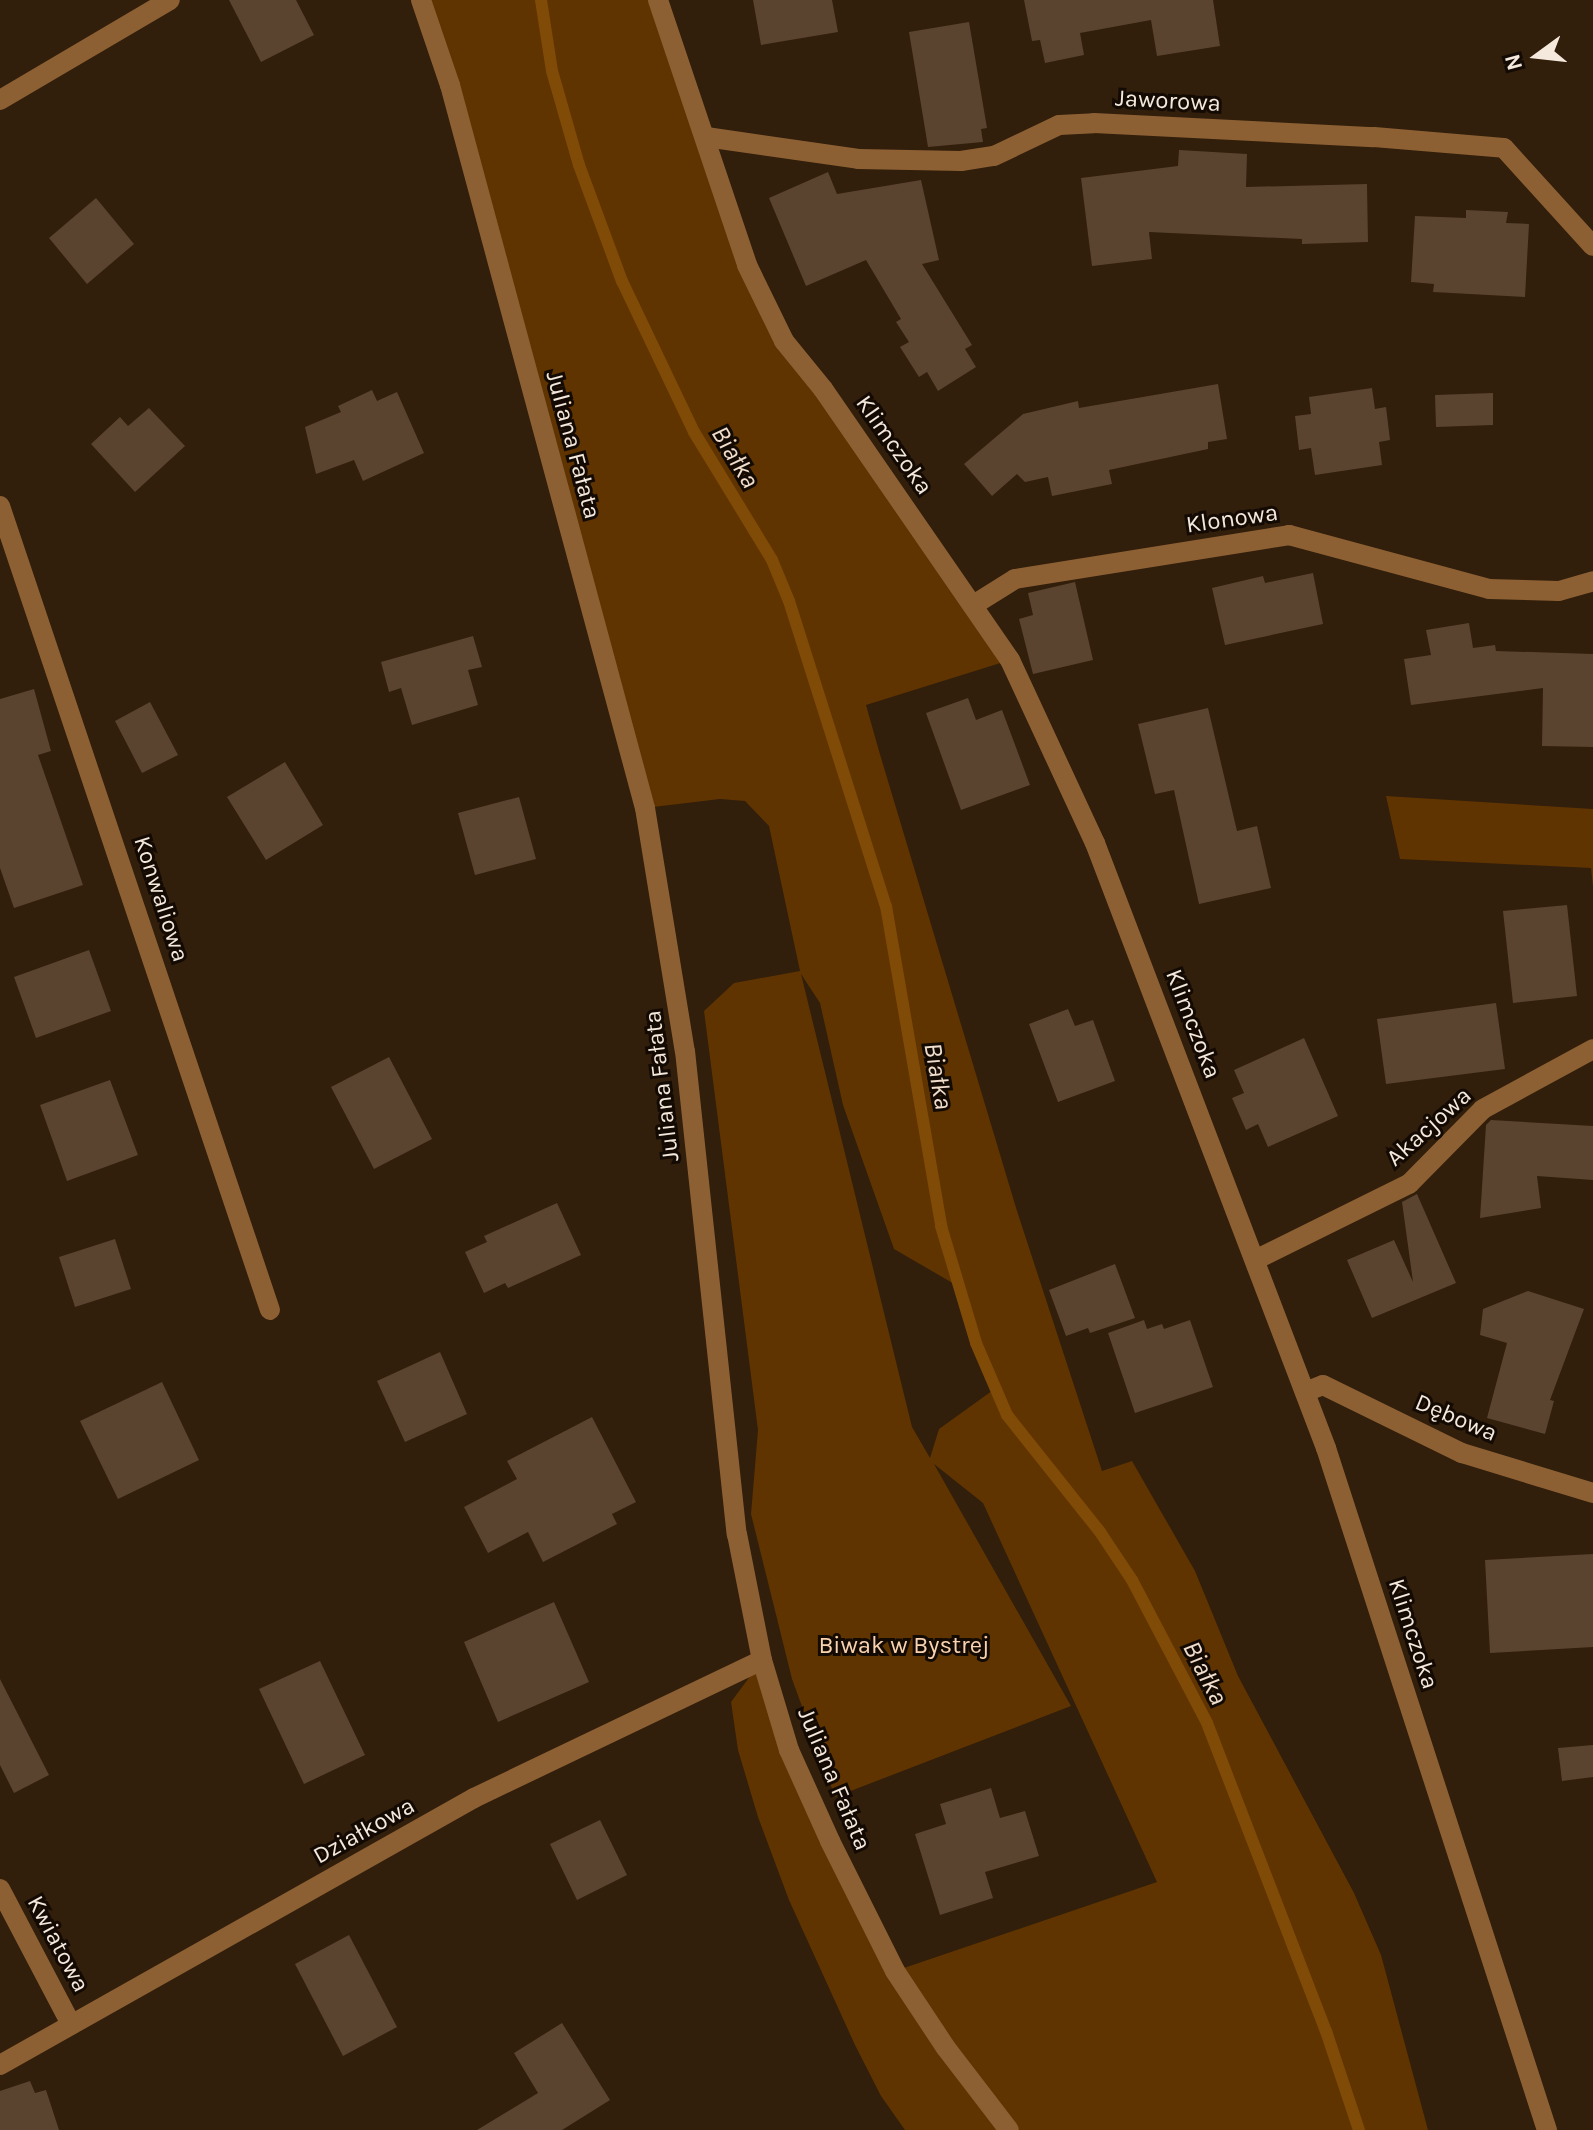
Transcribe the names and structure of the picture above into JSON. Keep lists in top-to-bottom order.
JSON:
{
  "streets": {
    "street": [
      "Jaworowa",
      "Juliana Fałata",
      "Klimczoka",
      "Klonowa",
      "Konwaliowa",
      "Akacjowa",
      "Dębowa",
      "Działkowa",
      "Kwiatowa"
    ]
  },
  "crossings": [
    ["Jaworowa", "Klimczoka"],
    ["Juliana Fałata", "Działkowa"],
    ["Klimczoka", "Klonowa"],
    ["Klimczoka", "Akacjowa"],
    ["Klimczoka", "Dębowa"],
    ["Działkowa", "Kwiatowa"]
  ],
  "water": ["Białka"],
  "parks": ["Biwak w Bystrej"],
  "north": "left"
}
